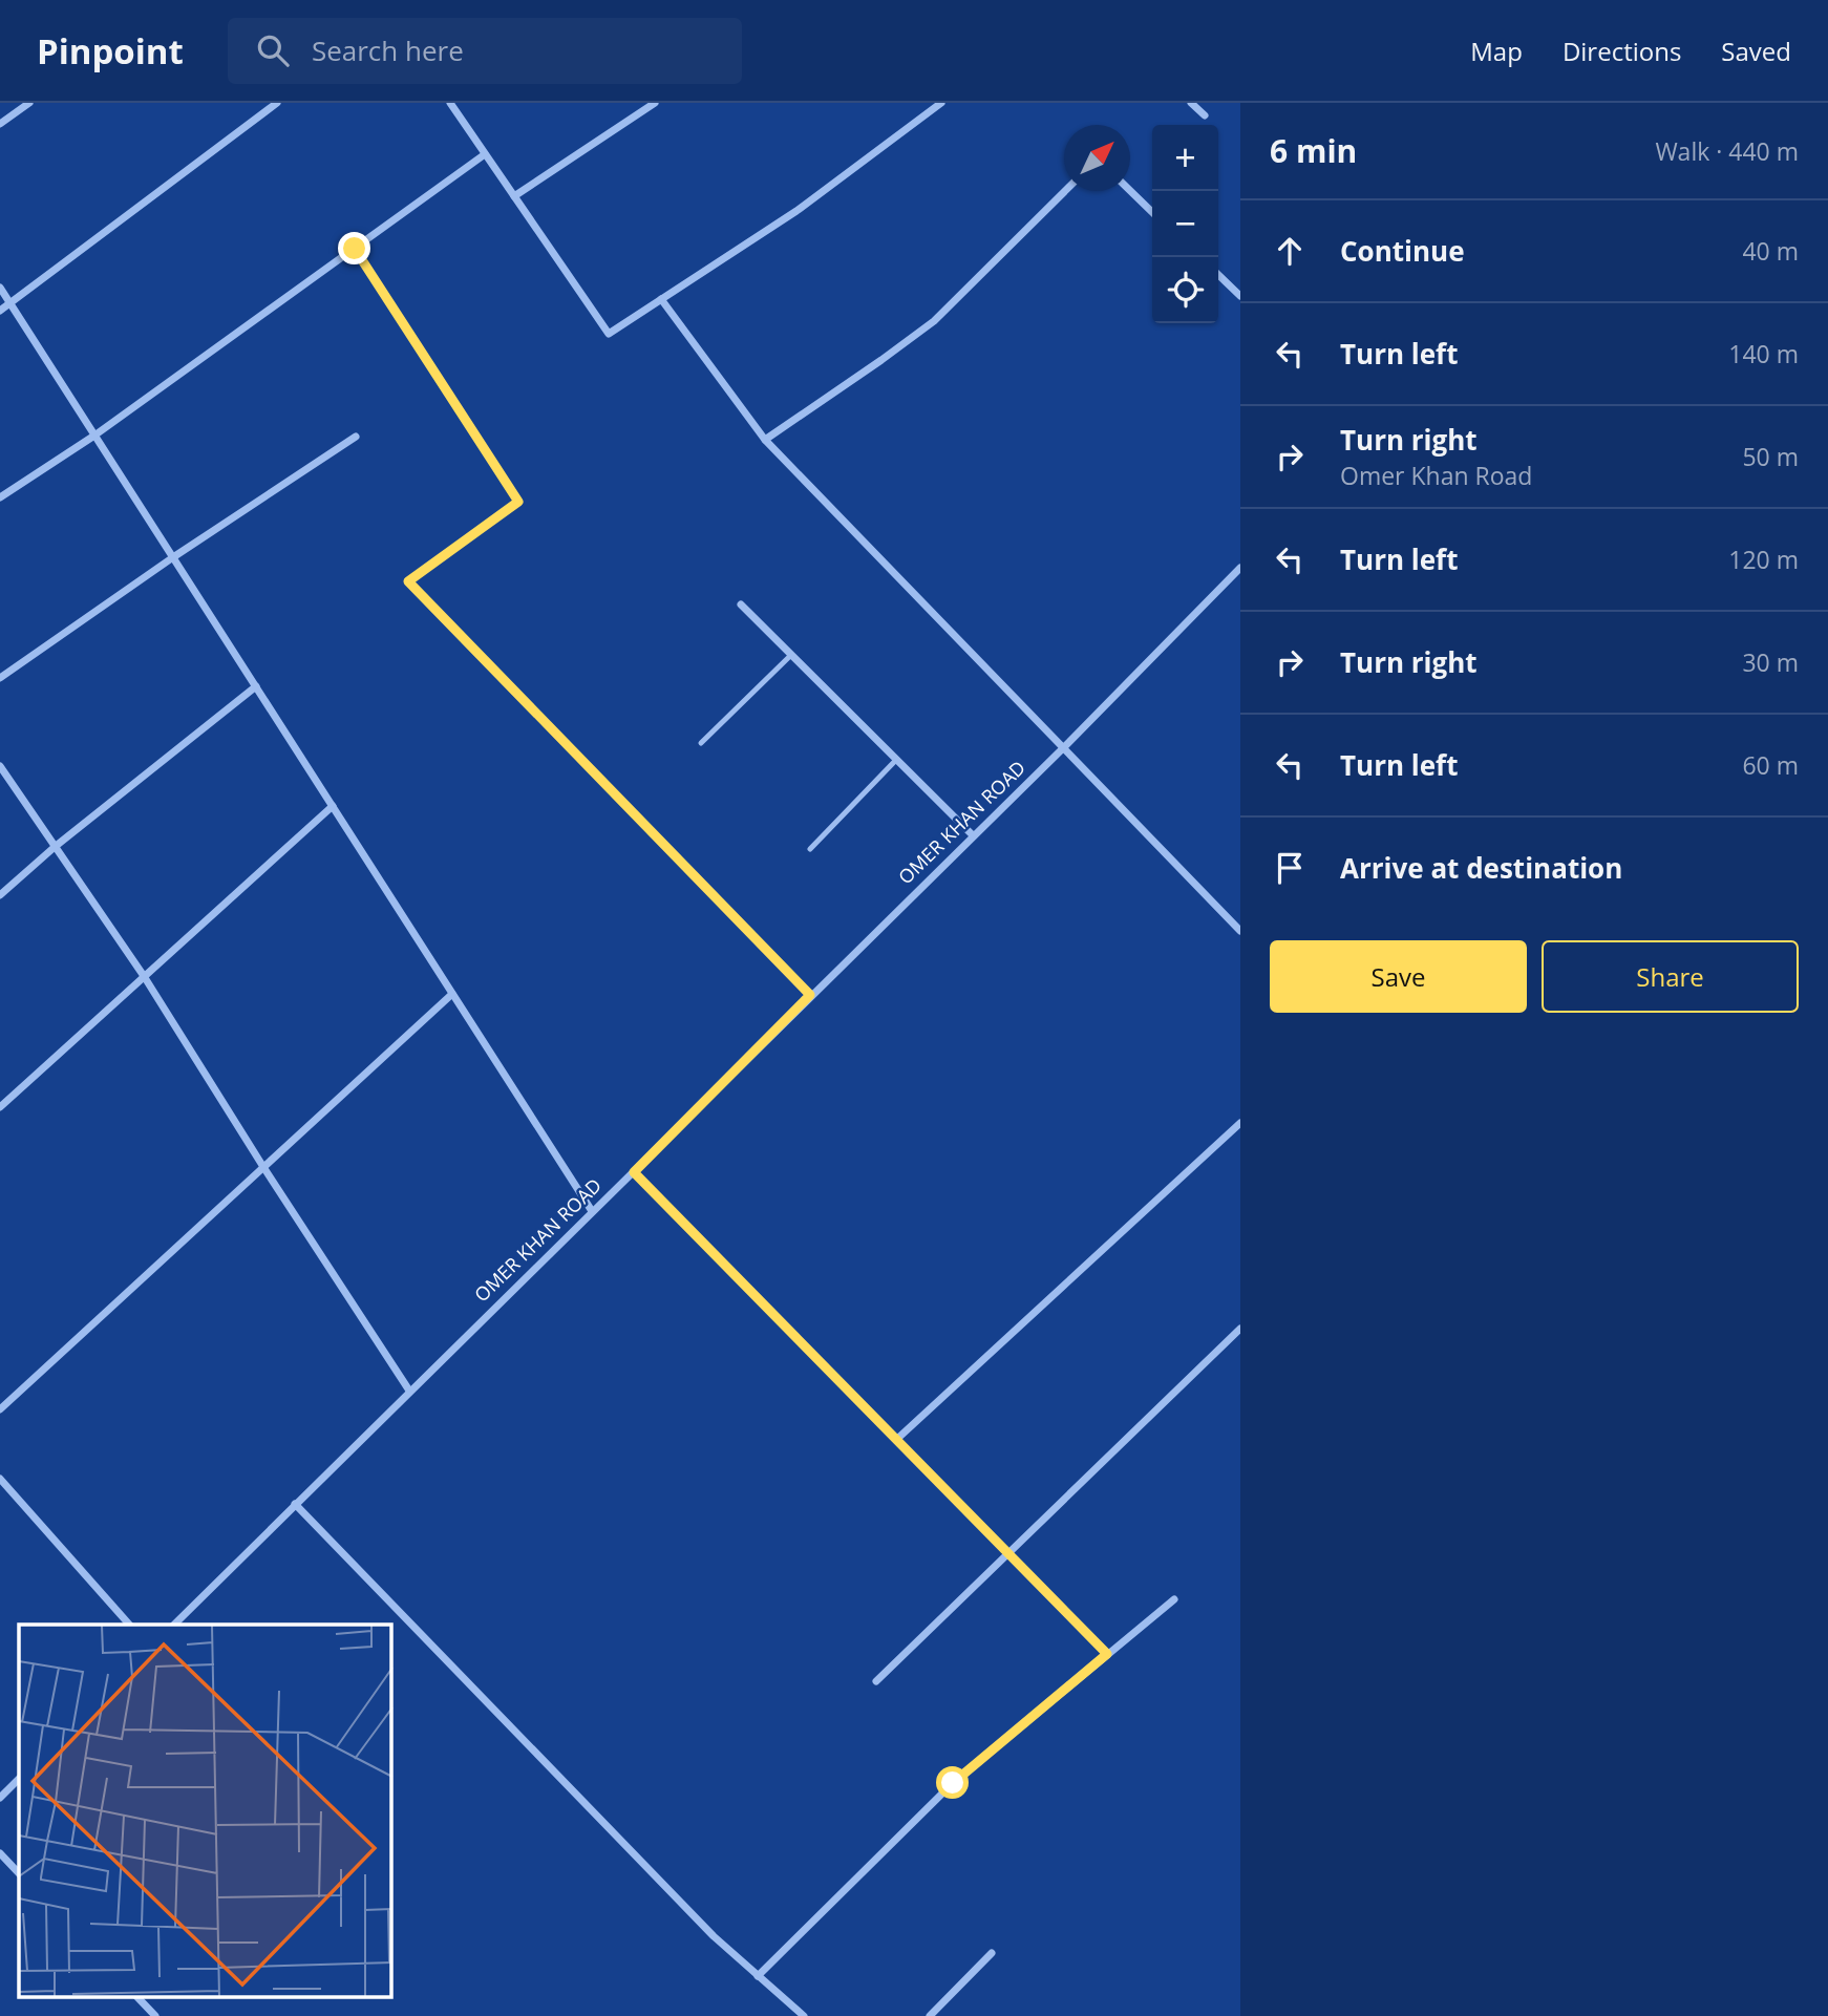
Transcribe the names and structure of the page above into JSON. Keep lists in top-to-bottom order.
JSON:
{
  "streets": {
    "street": ["OMER KHAN ROAD"]
  },
  "north": "top right",
  "page": {
    "header": "Pinpoint",
    "search": "Search here",
    "nav": ["Map", "Directions", "Saved"],
    "heading": ["6 min", "Walk · 440 m"],
    "map_buttons": ["+", "−"],
    "list": [
      ["Continue", "40 m"],
      ["Turn left", "140 m"],
      ["Turn right", "Omer Khan Road", "50 m"],
      ["Turn left", "120 m"],
      ["Turn right", "30 m"],
      ["Turn left", "60 m"],
      "Arrive at destination"
    ],
    "buttons": ["Save", "Share"]
  }
}
